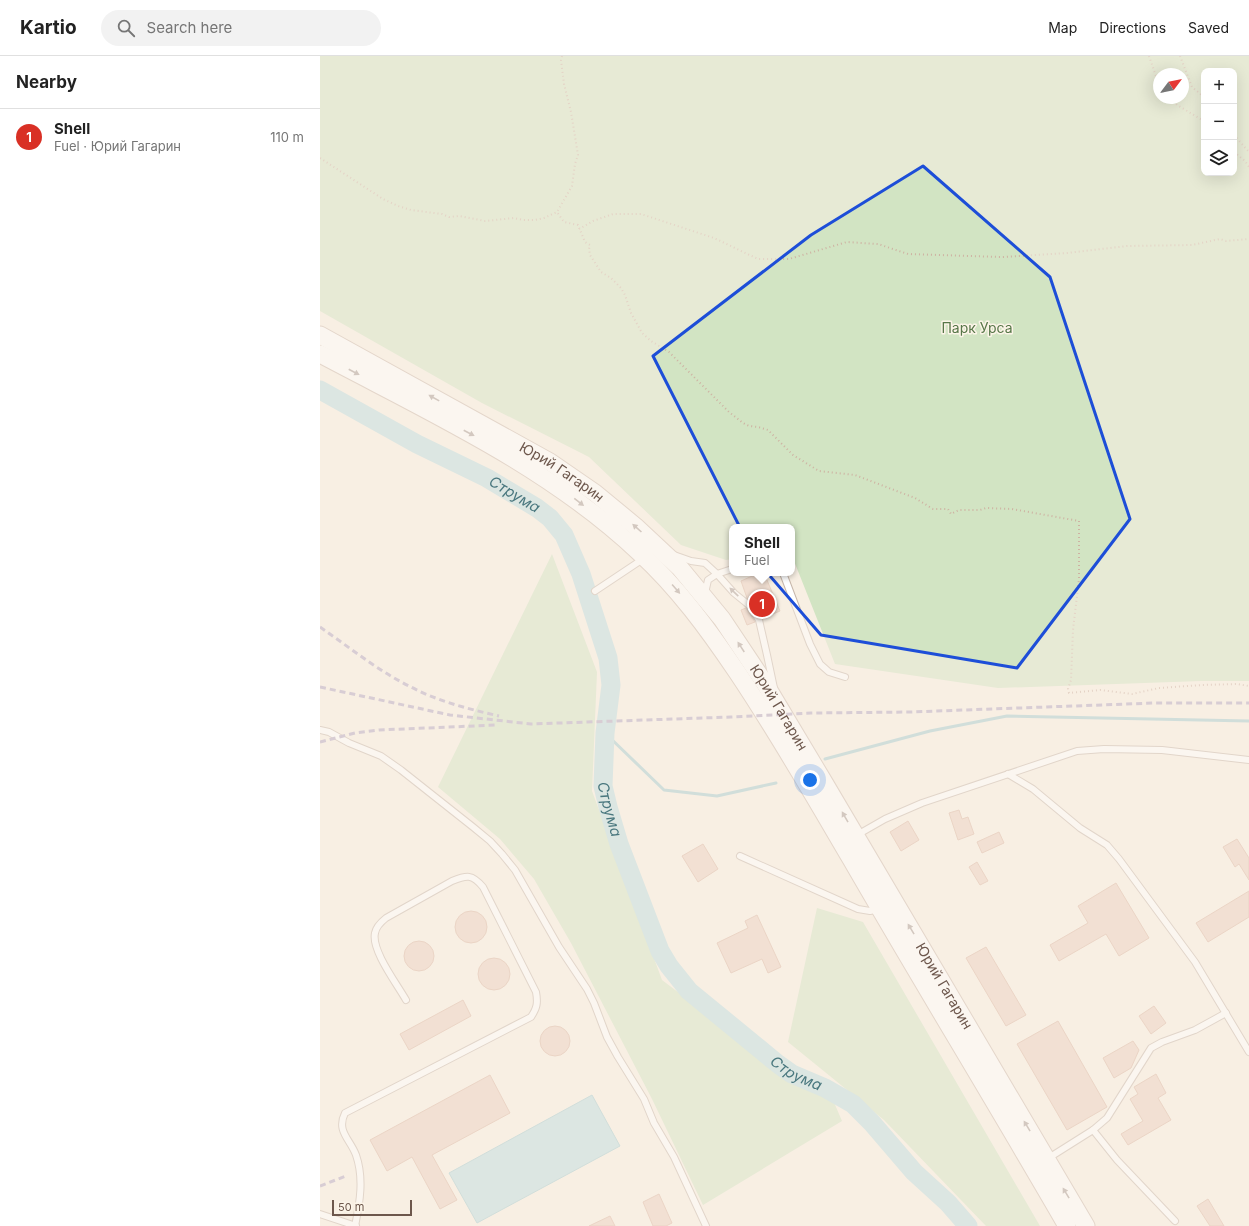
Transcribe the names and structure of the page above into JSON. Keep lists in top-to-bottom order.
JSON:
{
  "streets": {
    "street": ["Юрий Гагарин"]
  },
  "water": ["Струма"],
  "parks": ["Парк Урса"],
  "scale_bar": "50 m",
  "north": "top right",
  "page": {
    "header": "Kartio",
    "search": "Search here",
    "nav": ["Map", "Directions", "Saved"],
    "heading": "Nearby",
    "map_buttons": ["+", "−"],
    "list": [
      {
        "mark": "1",
        "name": "Shell",
        "note": "Fuel · Юрий Гагарин",
        "value": "110 m"
      }
    ],
    "popup": ["Shell", "Fuel"],
    "pins": "1",
    "scale": "50 m"
  }
}
